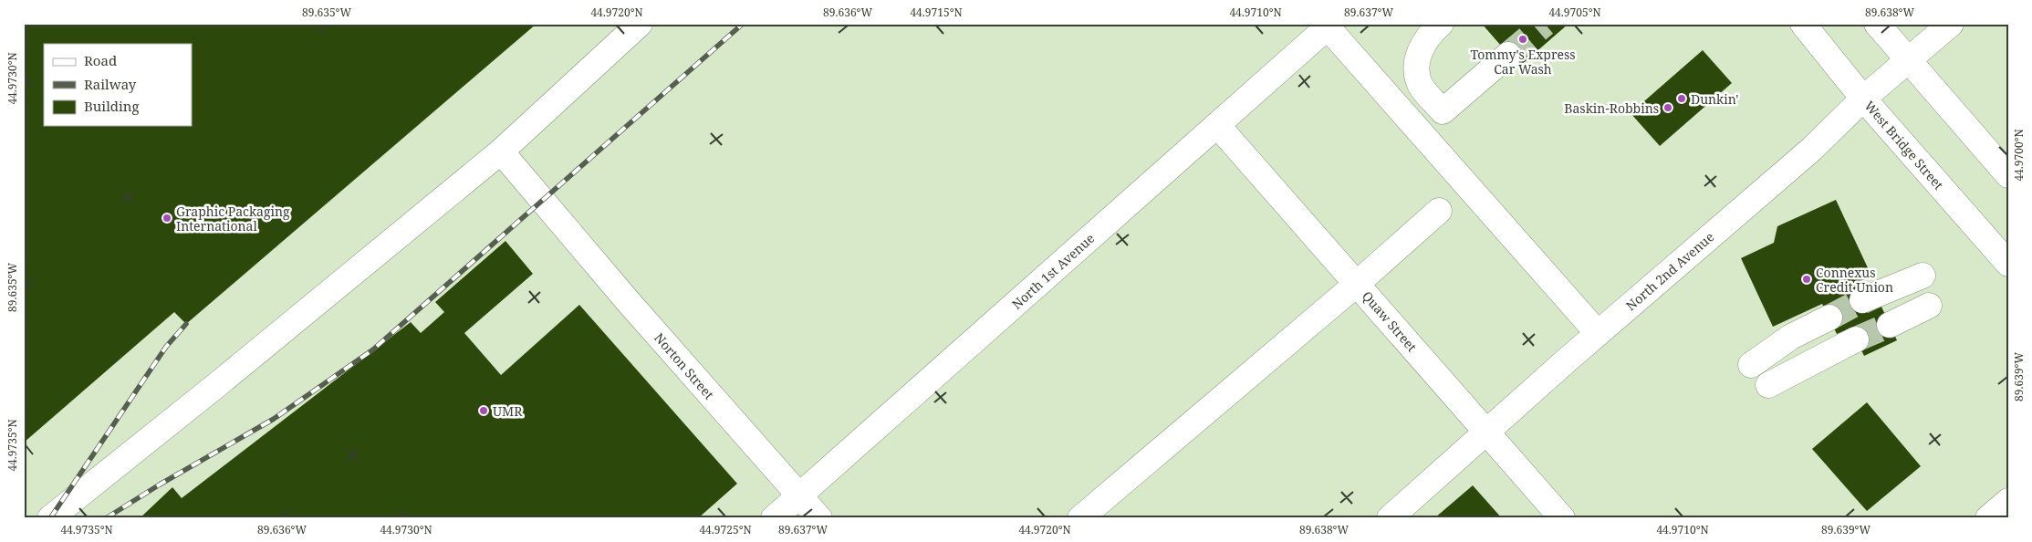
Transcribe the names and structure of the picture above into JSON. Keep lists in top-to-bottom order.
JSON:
{
  "streets": {
    "street": [
      "West Bridge Street",
      "North 1st Avenue",
      "North 2nd Avenue",
      "Quaw Street",
      "Norton Street"
    ]
  },
  "crossings": [
    ["West Bridge Street", "North 2nd Avenue"],
    ["North 1st Avenue", "Quaw Street"],
    ["North 1st Avenue", "Norton Street"],
    ["North 2nd Avenue", "Quaw Street"]
  ],
  "places": [
    "Tommy's Express Car Wash",
    "Dunkin'",
    "Baskin-Robbins",
    "Graphic Packaging International",
    "Connexus Credit Union",
    "UMR"
  ],
  "legend": ["Road", "Railway", "Building"],
  "coordinates": [
    "89.635°W",
    "44.9720°N",
    "89.636°W",
    "44.9715°N",
    "44.9710°N",
    "89.637°W",
    "44.9705°N",
    "89.638°W",
    "44.9730°N",
    "44.9700°N",
    "89.639°W",
    "44.9735°N",
    "44.9725°N"
  ]
}
